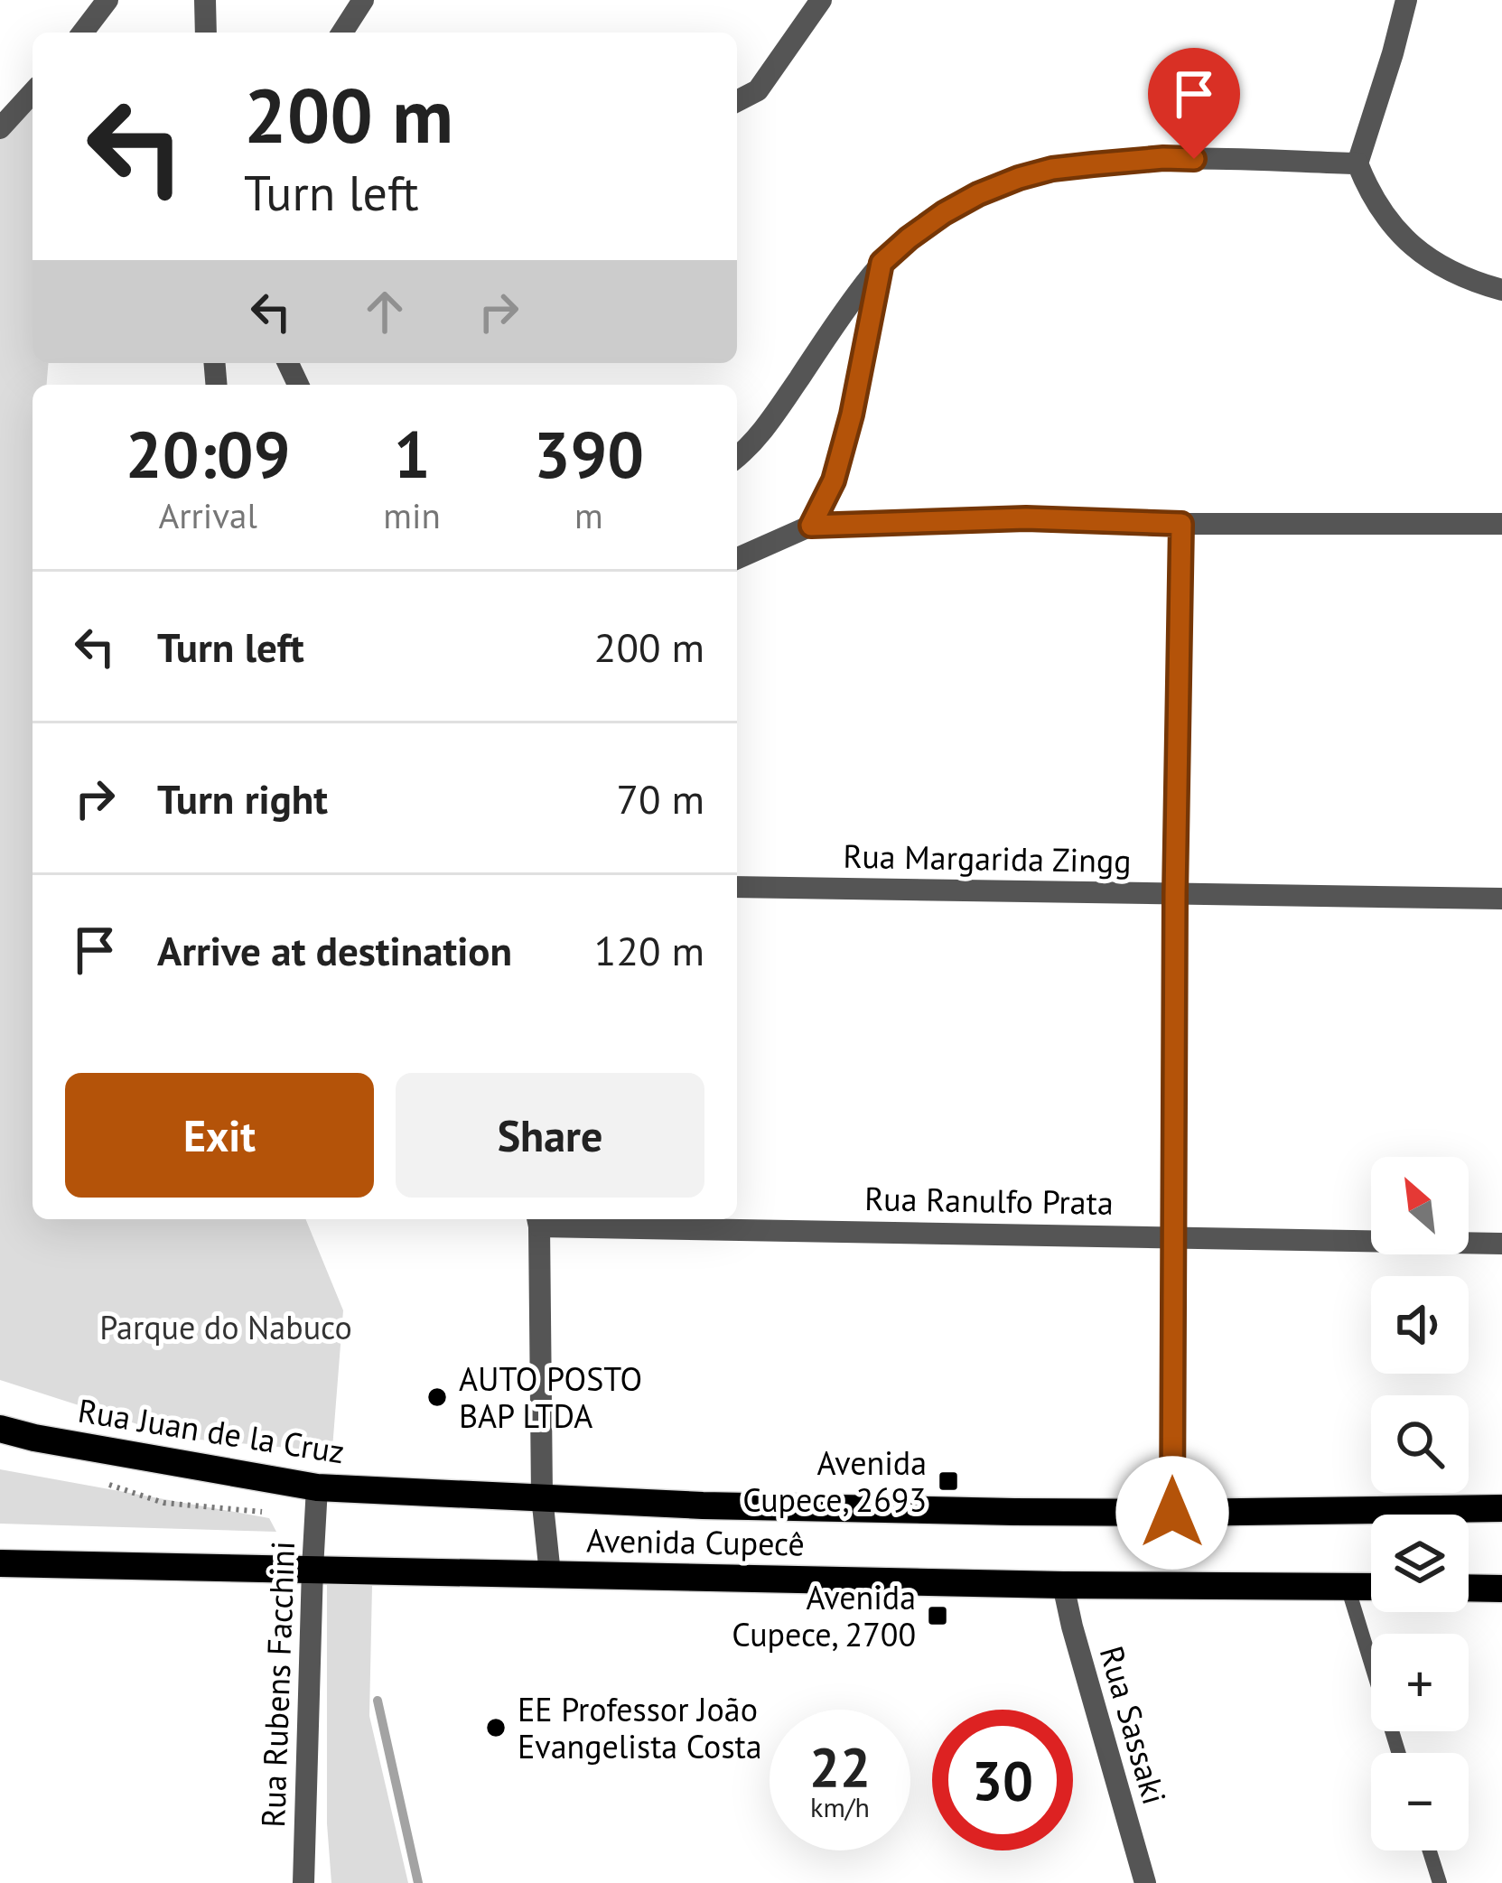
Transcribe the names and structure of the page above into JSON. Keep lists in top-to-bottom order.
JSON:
{
  "streets": {
    "main road": ["Rua Juan de la Cruz", "Avenida Cupecê"],
    "street": [
      "Rua Margarida Zingg",
      "Rua Ranulfo Prata",
      "Rua Rubens Facchini",
      "Rua Sassaki"
    ]
  },
  "crossings": [
    ["Rua Juan de la Cruz", "Avenida Cupecê"],
    ["Rua Juan de la Cruz", "Rua Rubens Facchini"],
    ["Avenida Cupecê", "Rua Rubens Facchini"],
    ["Avenida Cupecê", "Rua Sassaki"]
  ],
  "parks": ["Parque do Nabuco"],
  "places": {
    "other": ["AUTO POSTO BAP LTDA", "EE Professor João Evangelista Costa"],
    "transit": ["Avenida Cupece, 2693", "Avenida Cupece, 2700"]
  },
  "north": "top left",
  "page": {
    "turn": ["200 m", "Turn left"],
    "eta": [
      "20:09",
      "Arrival",
      "1",
      "min",
      "390",
      "m"
    ],
    "list": [
      {
        "name": "Turn left",
        "value": "200 m"
      },
      {
        "name": "Turn right",
        "value": "70 m"
      },
      {
        "name": "Arrive at destination",
        "value": "120 m"
      }
    ],
    "buttons": ["Exit", "Share"],
    "map_buttons": ["+", "−"],
    "speed": "22 km/h",
    "limit": "30"
  }
}
